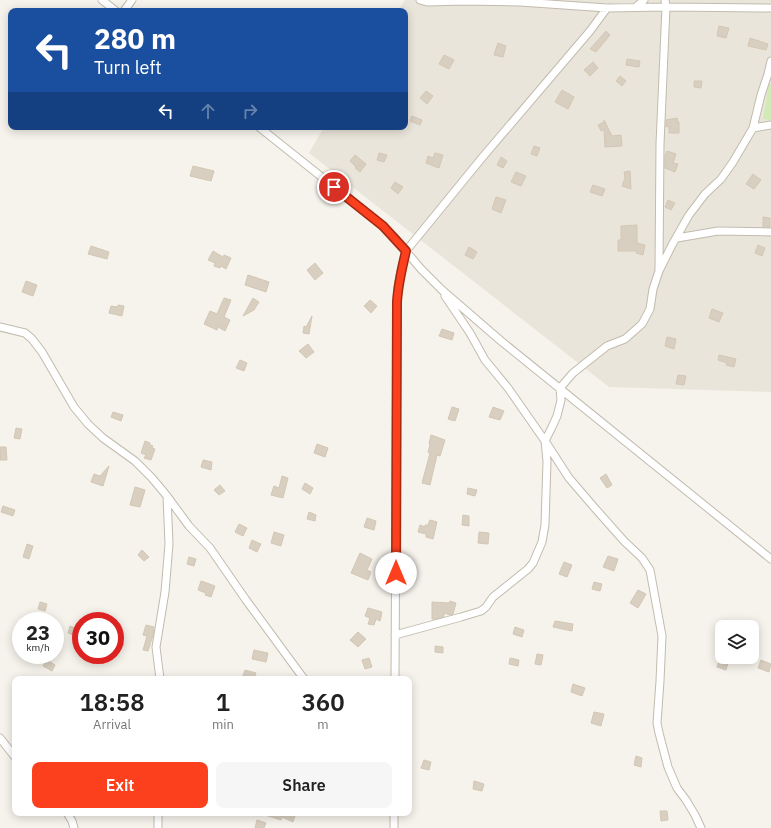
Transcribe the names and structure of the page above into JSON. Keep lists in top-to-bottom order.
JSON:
{
  "page": {
    "turn": ["280 m", "Turn left"],
    "speed": "23 km/h",
    "limit": "30",
    "eta": [
      "18:58",
      "Arrival",
      "1",
      "min",
      "360",
      "m"
    ],
    "buttons": ["Exit", "Share"]
  }
}
